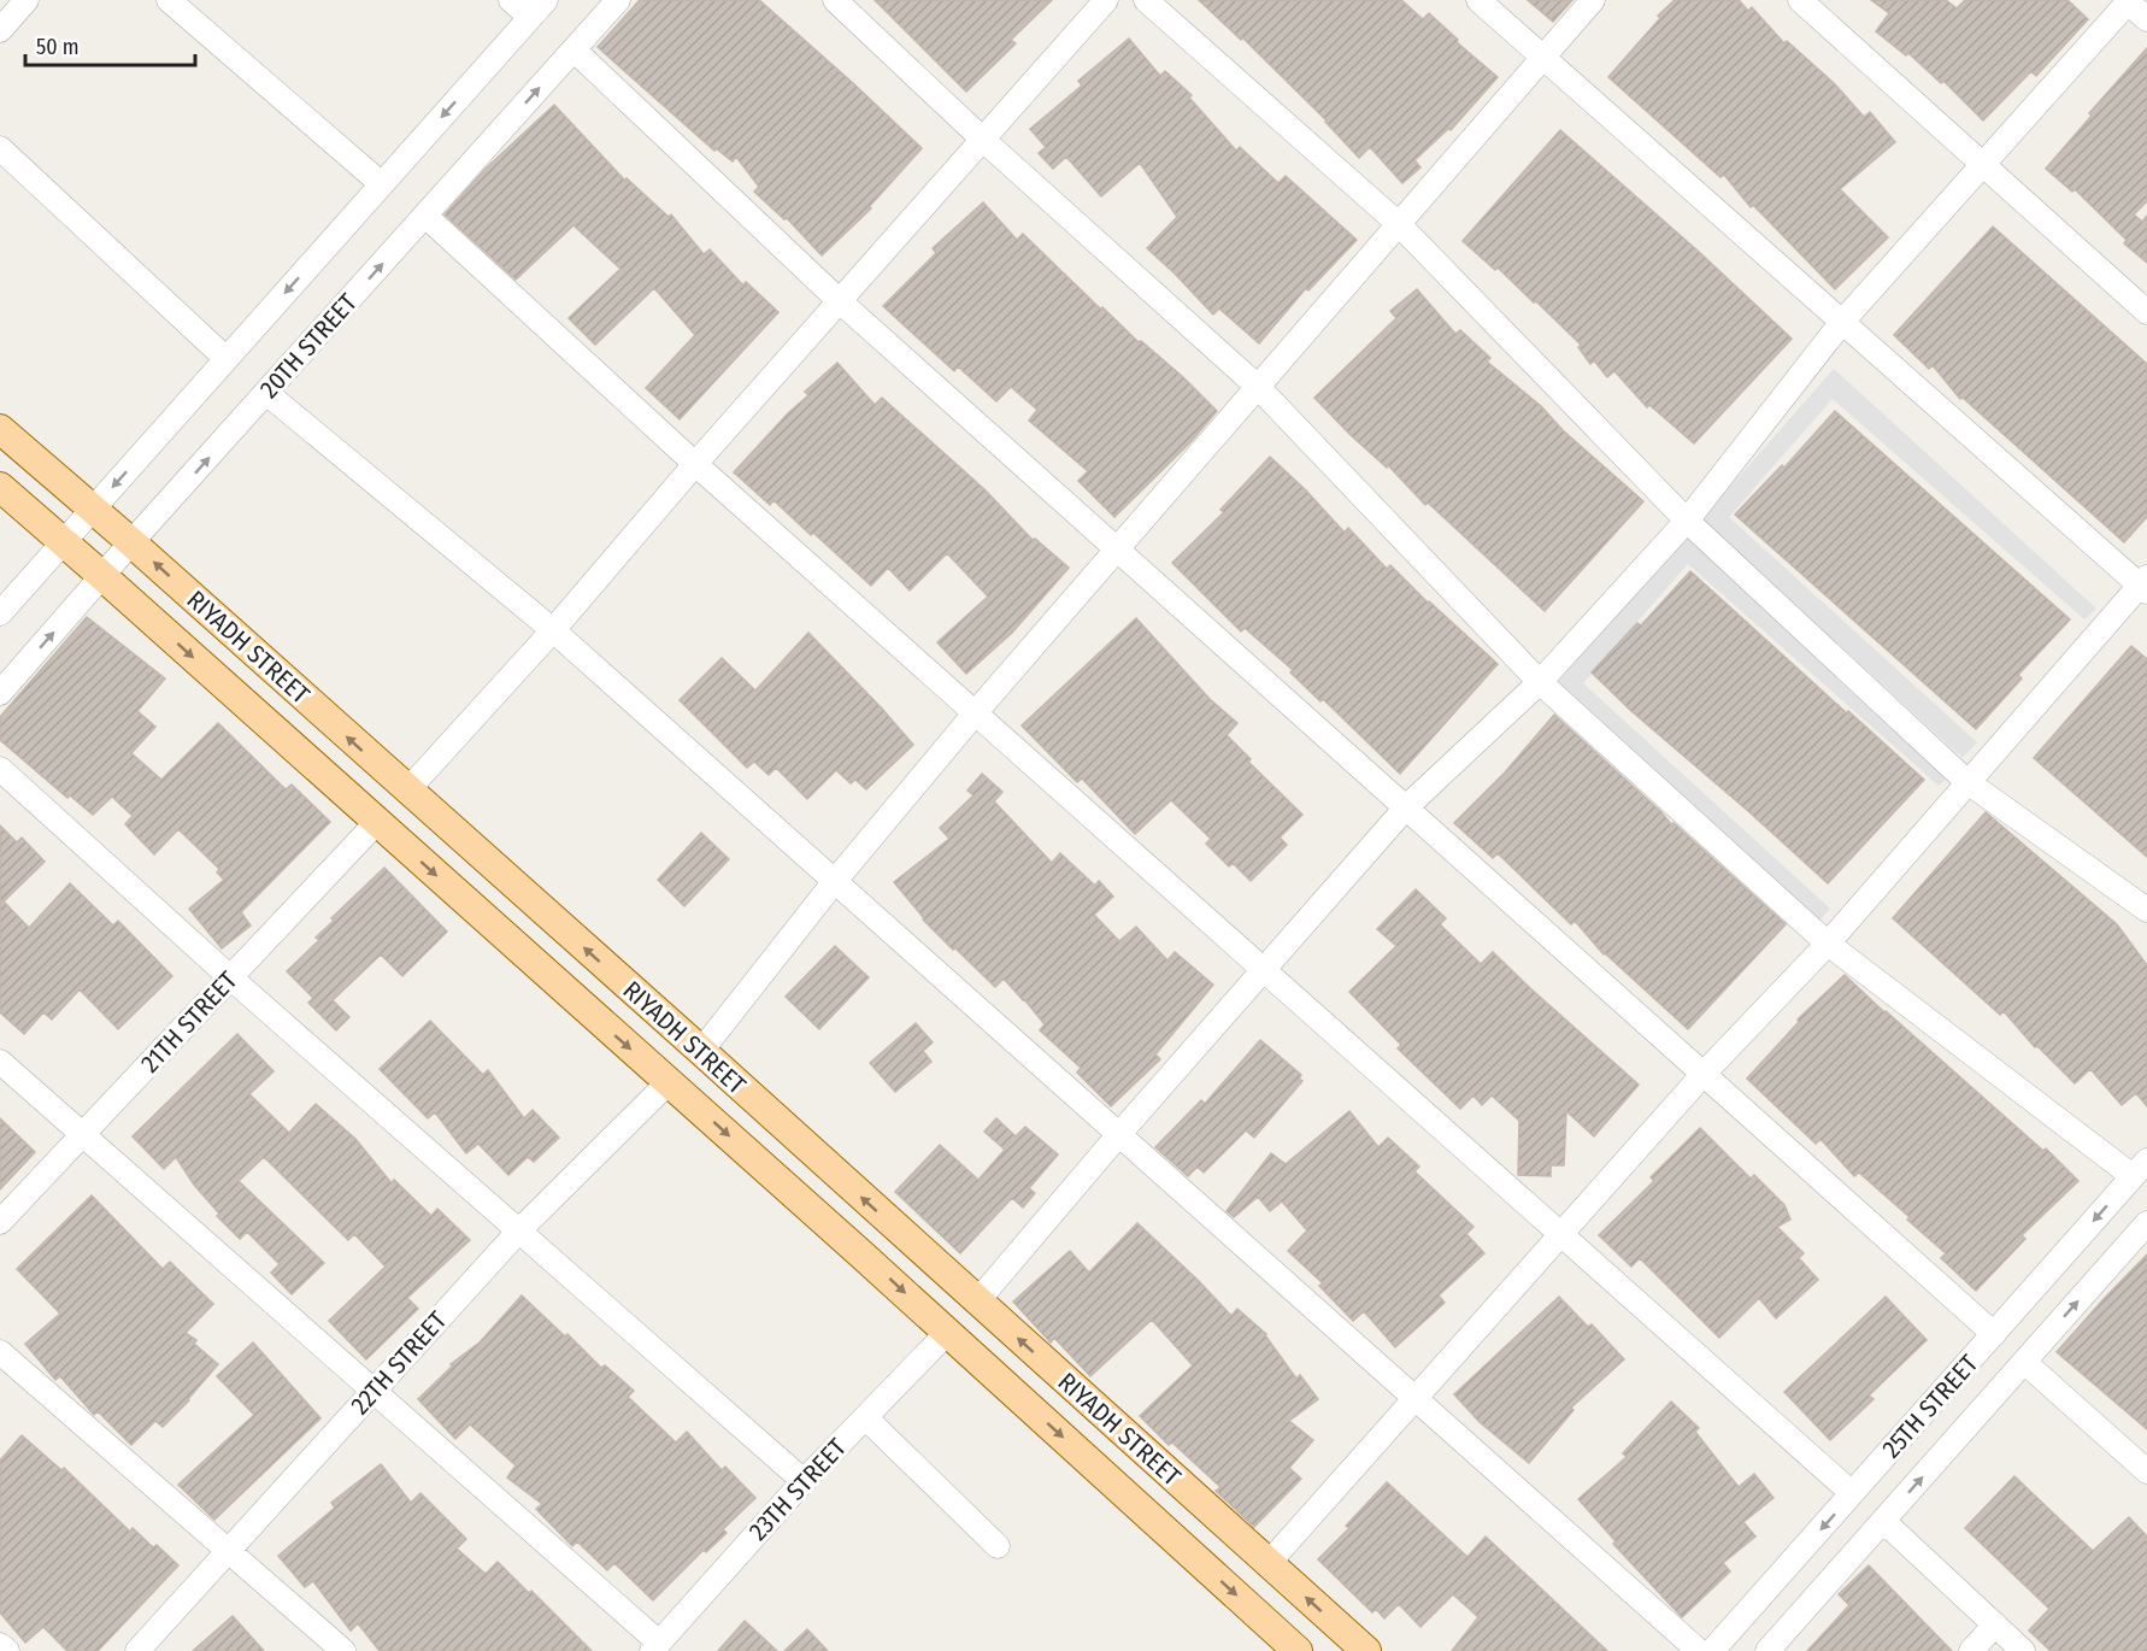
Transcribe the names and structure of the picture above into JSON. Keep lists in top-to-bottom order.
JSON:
{
  "streets": {
    "main road": ["RIYADH STREET"],
    "street": [
      "20TH STREET",
      "21TH STREET",
      "22TH STREET",
      "25TH STREET",
      "23TH STREET"
    ]
  },
  "crossings": [
    ["20TH STREET", "RIYADH STREET"],
    ["RIYADH STREET", "21TH STREET"],
    ["RIYADH STREET", "22TH STREET"],
    ["RIYADH STREET", "23TH STREET"]
  ],
  "scale_bar": "50 m"
}
